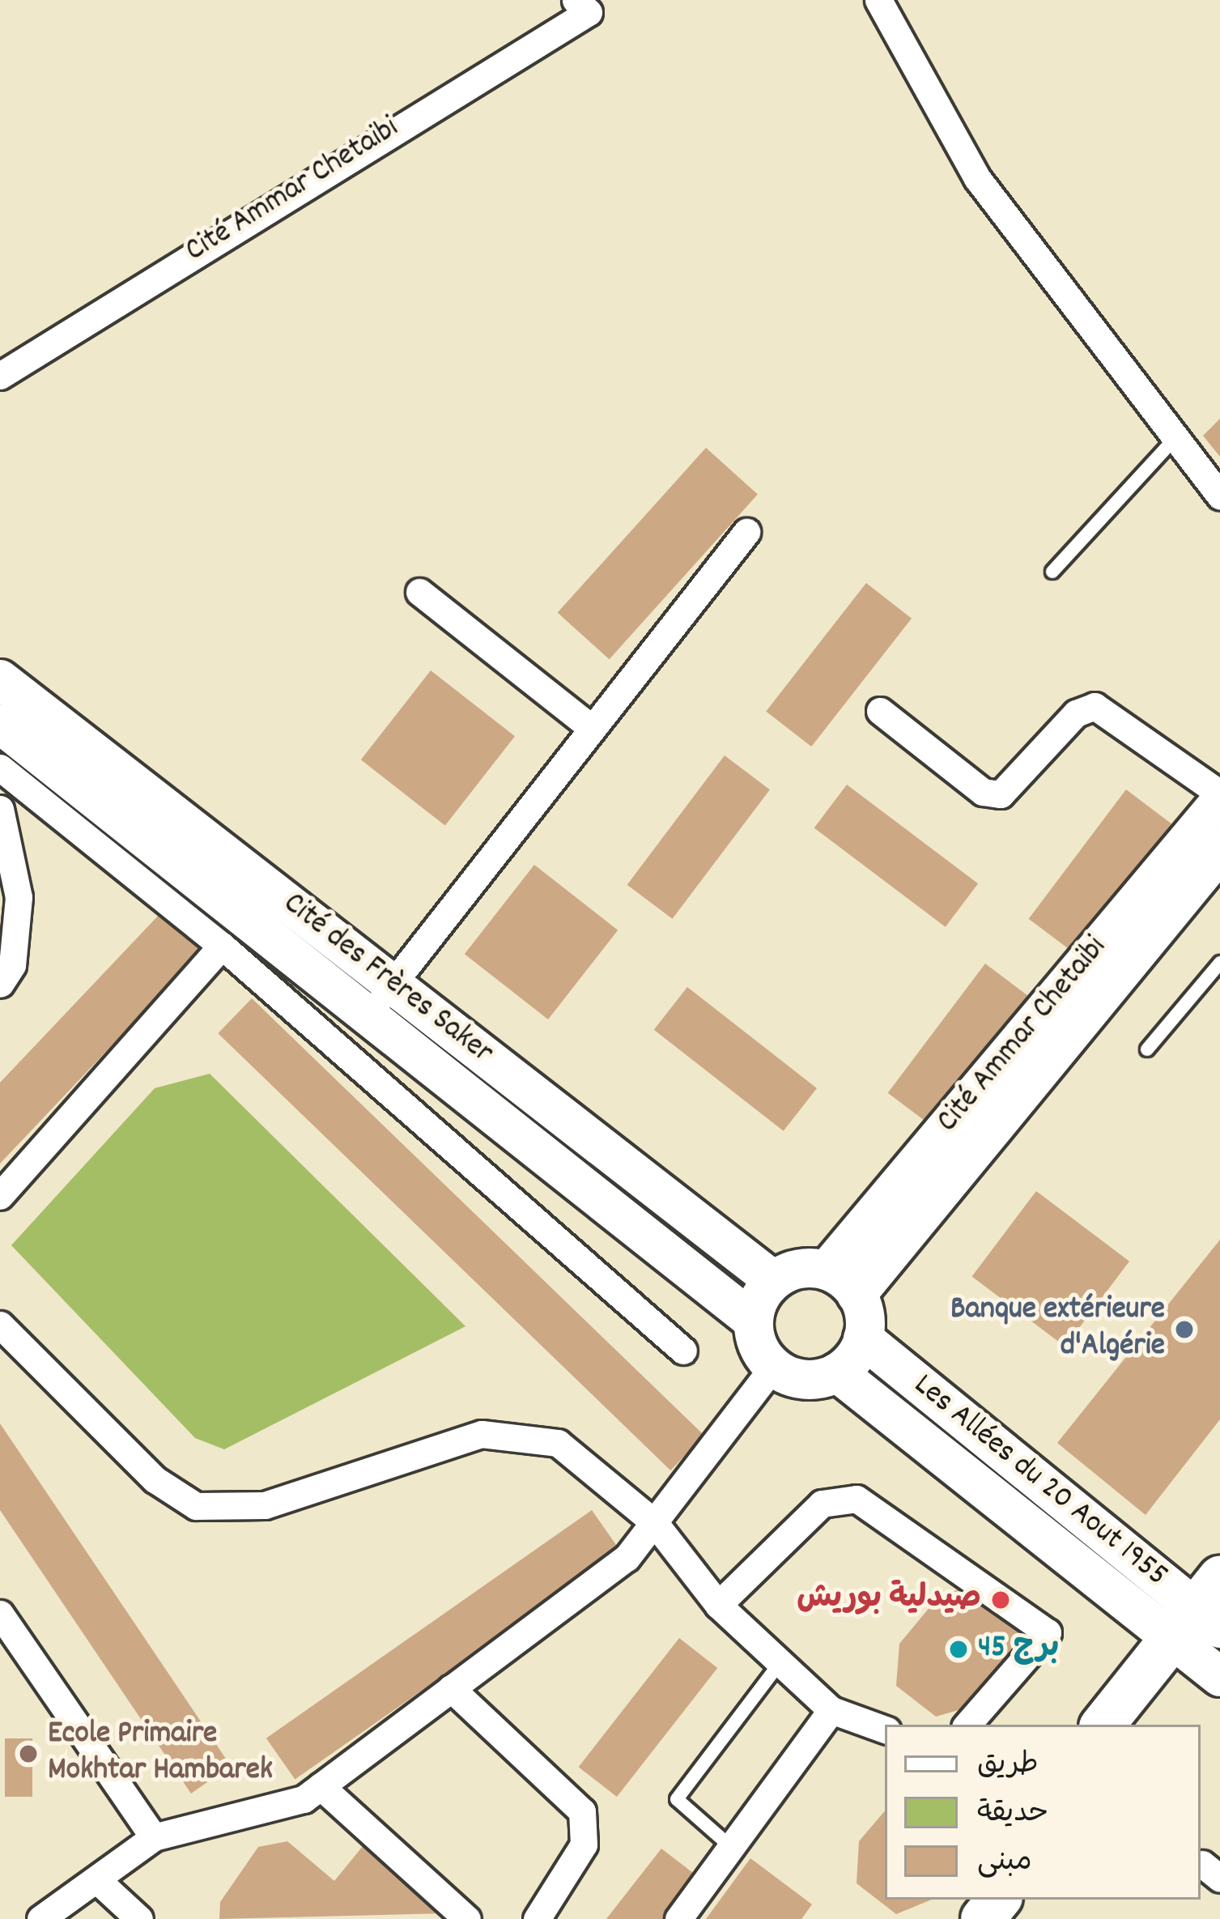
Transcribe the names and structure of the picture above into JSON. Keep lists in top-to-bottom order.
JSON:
{
  "streets": {
    "main road": ["Cité Ammar Chetaibi", "Cité des Frères Saker", "Les Allées du 20 Aout 1955"]
  },
  "crossings": [
    ["Cité Ammar Chetaibi", "Cité des Frères Saker"],
    ["Cité Ammar Chetaibi", "Les Allées du 20 Aout 1955"],
    ["Cité des Frères Saker", "Les Allées du 20 Aout 1955"]
  ],
  "places": [
    "Banque extérieure d'Algérie",
    "صيدلية بوريش",
    "برج 45",
    "Ecole Primaire Mokhtar Hambarek"
  ],
  "legend": ["طريق", "حديقة", "مبنى"]
}
